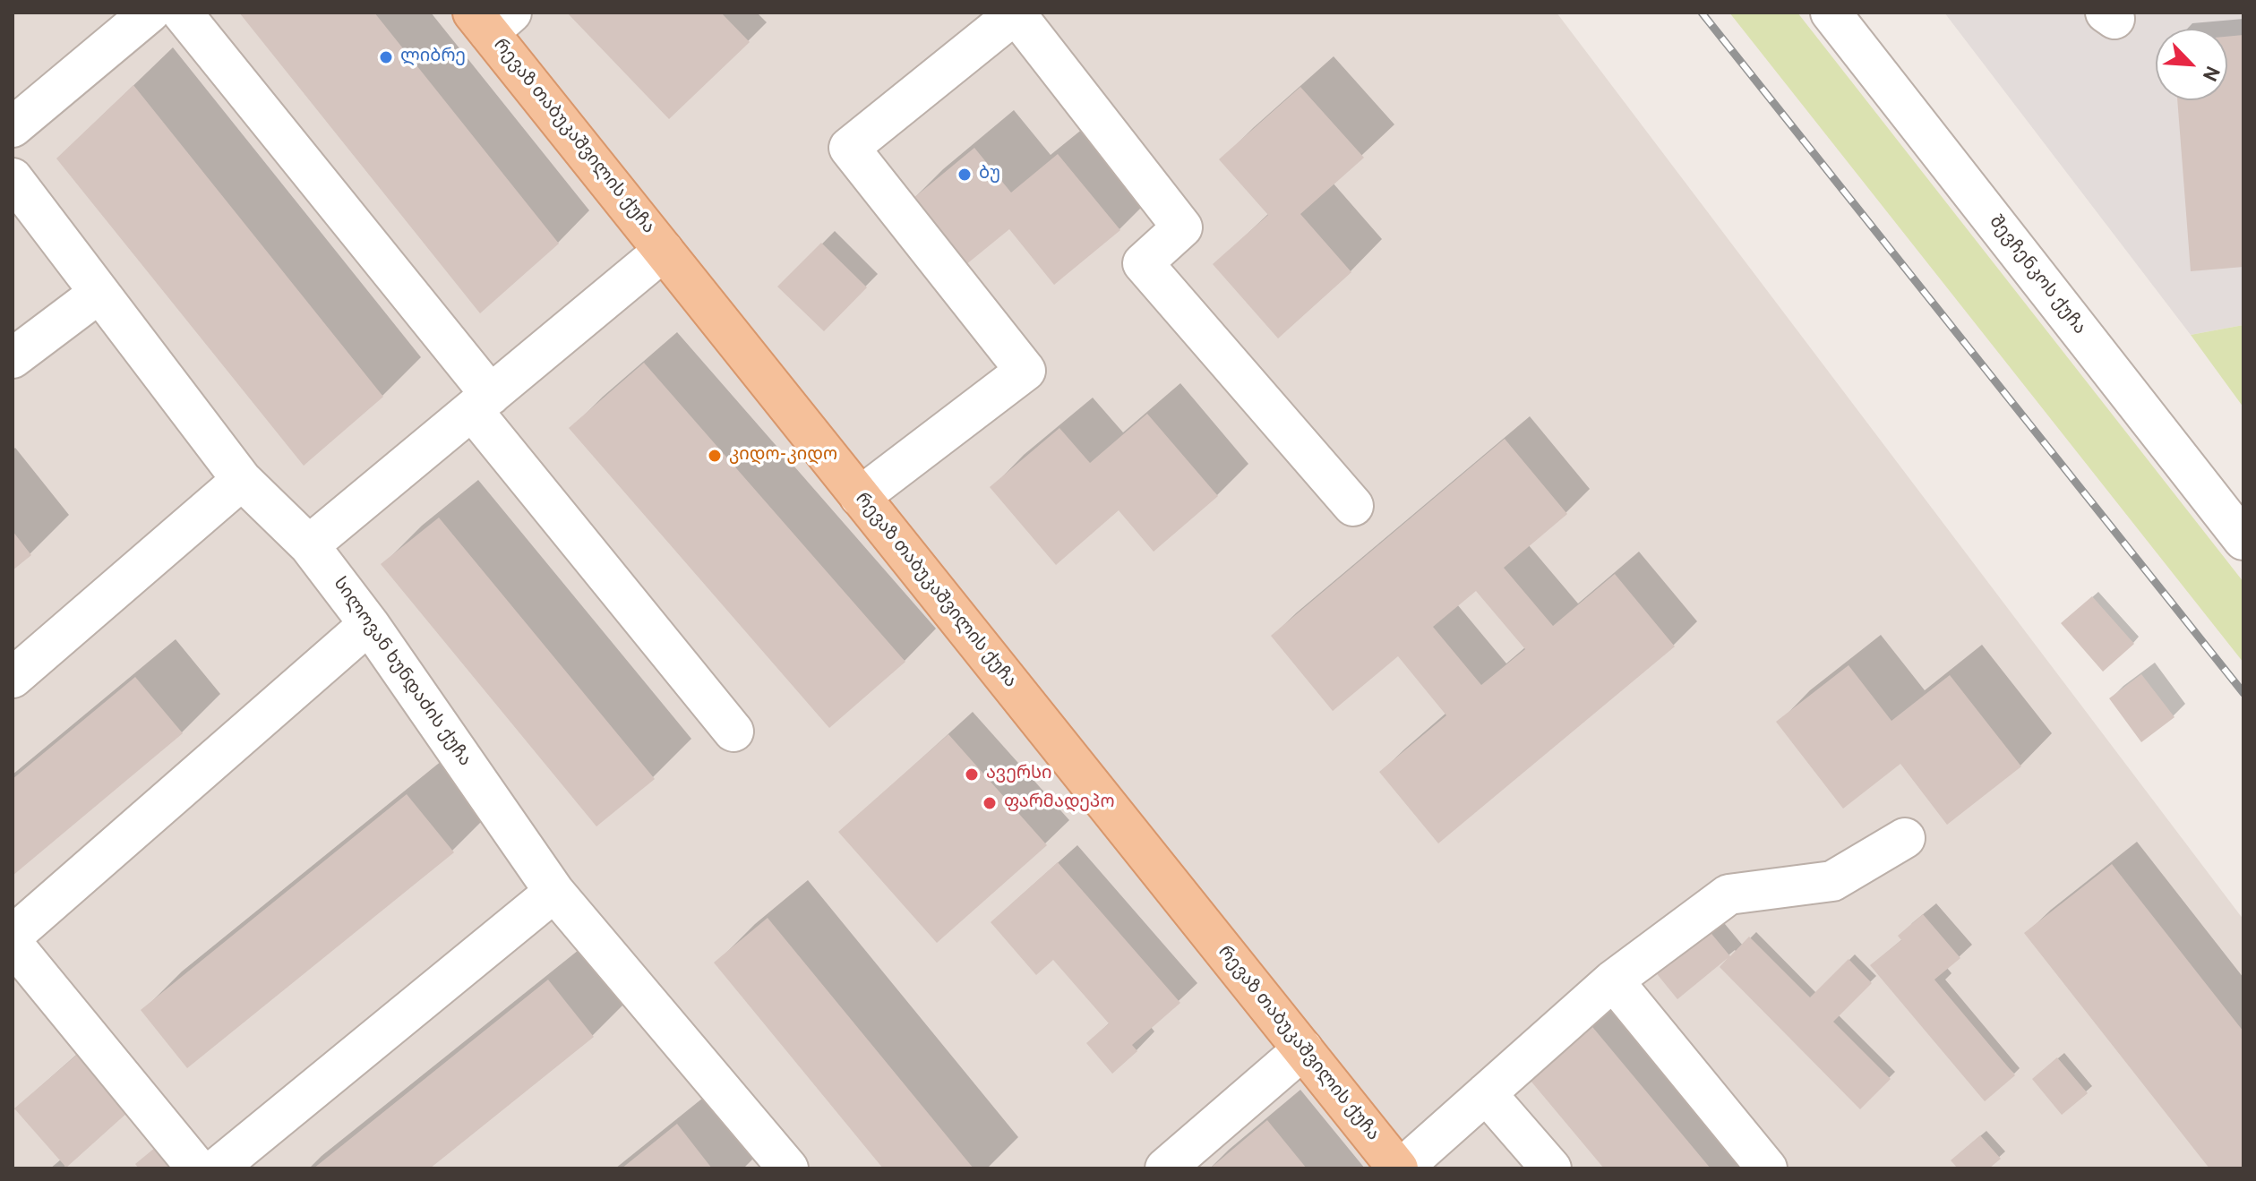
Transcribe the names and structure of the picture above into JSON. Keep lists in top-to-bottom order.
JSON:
{
  "streets": {
    "main road": ["რევაზ თაბუკაშვილის ქუჩა"],
    "street": ["შევჩენკოს ქუჩა", "სილოვან ხუნდაძის ქუჩა"]
  },
  "places": [
    "ლიბრე",
    "ბუ",
    "კიდო-კიდო",
    "ავერსი",
    "ფარმადეპო"
  ],
  "north": "bottom right"
}
